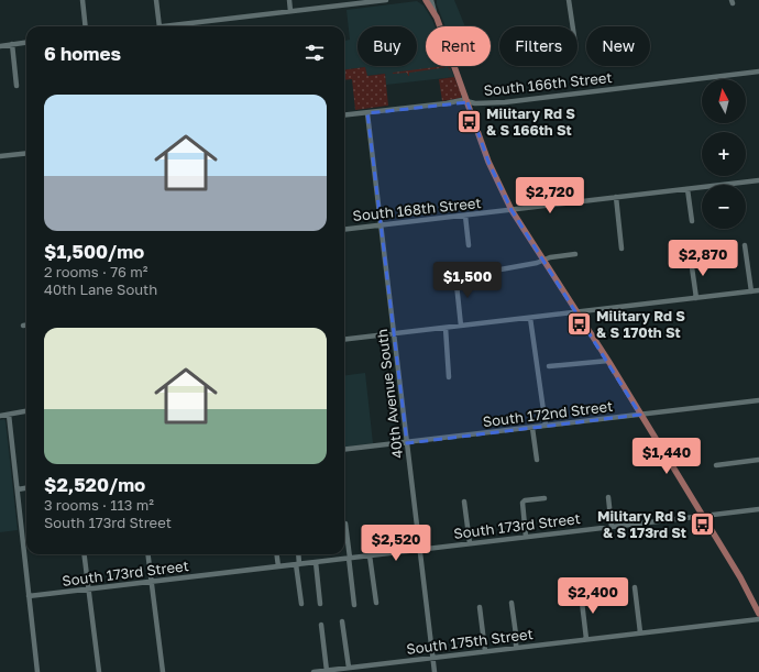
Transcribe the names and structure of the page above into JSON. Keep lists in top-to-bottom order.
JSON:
{
  "streets": {
    "street": [
      "South 166th Street",
      "South 168th Street",
      "40th Avenue South",
      "South 172nd Street",
      "South 173rd Street",
      "South 175th Street"
    ]
  },
  "crossings": [
    ["South 166th Street", "40th Avenue South"],
    ["South 168th Street", "40th Avenue South"],
    ["40th Avenue South", "South 172nd Street"],
    ["40th Avenue South", "South 173rd Street"],
    ["40th Avenue South", "South 175th Street"]
  ],
  "places": {
    "bus stop": ["Military Rd S & S 166th St", "Military Rd S & S 170th St", "Military Rd S & S 173rd St"]
  },
  "north": "top",
  "page": {
    "chip": [
      "Buy",
      "Rent",
      "Filters",
      "New"
    ],
    "heading": "6 homes",
    "map_buttons": ["+", "−"],
    "list": [
      {
        "name": "$1,500/mo",
        "note": "2 rooms · 76 m² · 40th Lane South"
      },
      {
        "name": "$2,520/mo",
        "note": "3 rooms · 113 m² · South 173rd Street"
      }
    ],
    "price": [
      "$2,720",
      "$2,870",
      "$1,500",
      "$1,440",
      "$2,520",
      "$2,400"
    ]
  }
}
